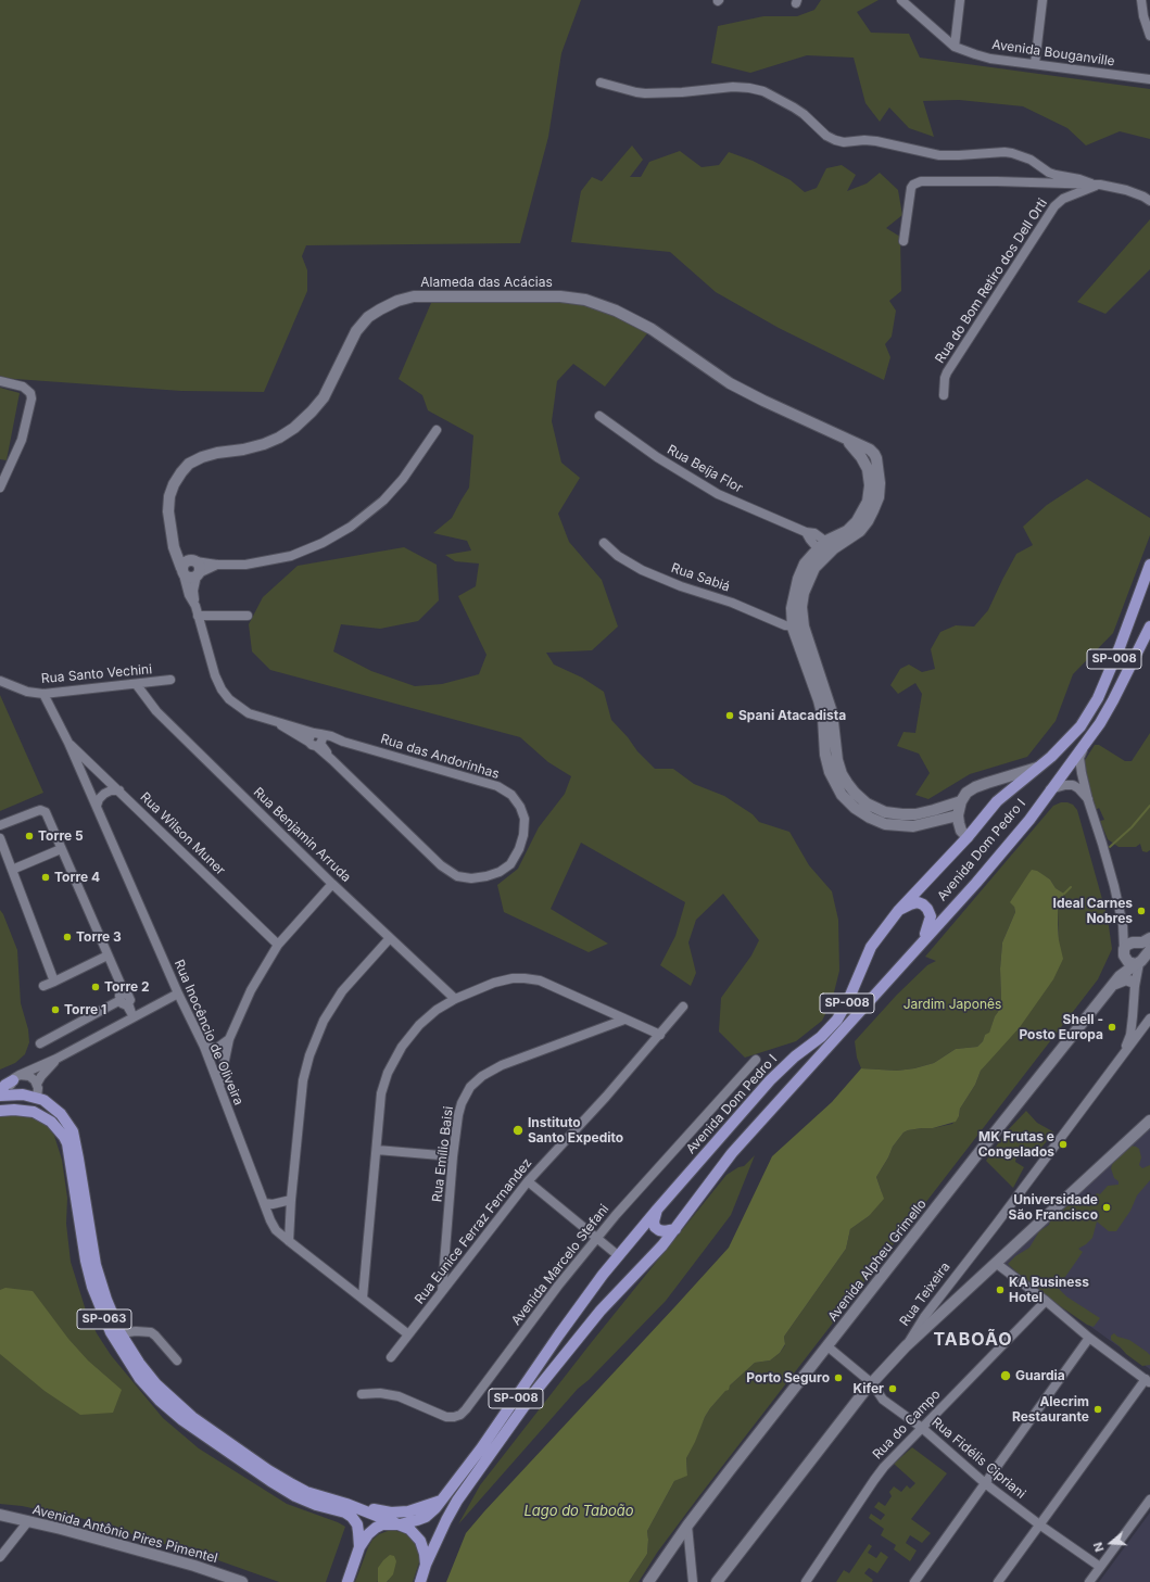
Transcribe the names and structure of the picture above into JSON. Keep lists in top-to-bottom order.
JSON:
{
  "streets": {
    "main road": ["SP-008", "Avenida Dom Pedro I", "SP-063"],
    "street": [
      "Avenida Bouganville",
      "Rua do Bom Retiro dos Dell Orti",
      "Alameda das Acácias",
      "Rua Beíja Flor",
      "Rua Sabiá",
      "Rua Santo Vechini",
      "Rua das Andorinhas",
      "Rua Wilson Muner",
      "Rua Benjamin Arruda",
      "Rua Inocêncio de Oliveira",
      "Rua Emílio Baisi",
      "Rua Eunice Ferraz Fernandez",
      "Avenida Alpheu Grimello",
      "Avenida Marcelo Stefani",
      "Rua Teixeira",
      "Rua do Campo",
      "Rua Fidélis Cipriani",
      "Avenida Antônio Pires Pimentel"
    ]
  },
  "crossings": [
    ["Alameda das Acácias", "Rua Beíja Flor"],
    ["Alameda das Acácias", "Rua das Andorinhas"],
    ["Rua Santo Vechini", "Rua Benjamin Arruda"],
    ["Rua Santo Vechini", "Rua Inocêncio de Oliveira"],
    ["Rua Wilson Muner", "Rua Inocêncio de Oliveira"],
    ["Avenida Dom Pedro I", "SP-063"],
    ["Rua Inocêncio de Oliveira", "Rua Eunice Ferraz Fernandez"],
    ["Rua Emílio Baisi", "Rua Eunice Ferraz Fernandez"],
    ["Avenida Alpheu Grimello", "Rua Fidélis Cipriani"],
    ["Rua Teixeira", "Rua Fidélis Cipriani"],
    ["Rua do Campo", "Rua Fidélis Cipriani"]
  ],
  "districts": ["TABOÃO"],
  "water": ["Lago do Taboão"],
  "parks": ["Jardim Japonês"],
  "places": [
    "Spani Atacadista",
    "Torre 5",
    "Torre 4",
    "Ideal Carnes Nobres",
    "Torre 3",
    "Torre 2",
    "Torre 1",
    "Shell - Posto Europa",
    "Instituto Santo Expedito",
    "MK Frutas e Congelados",
    "Universidade São Francisco",
    "KA Business Hotel",
    "Guardia",
    "Porto Seguro",
    "Kifer",
    "Alecrim Restaurante"
  ],
  "north": "left"
}
